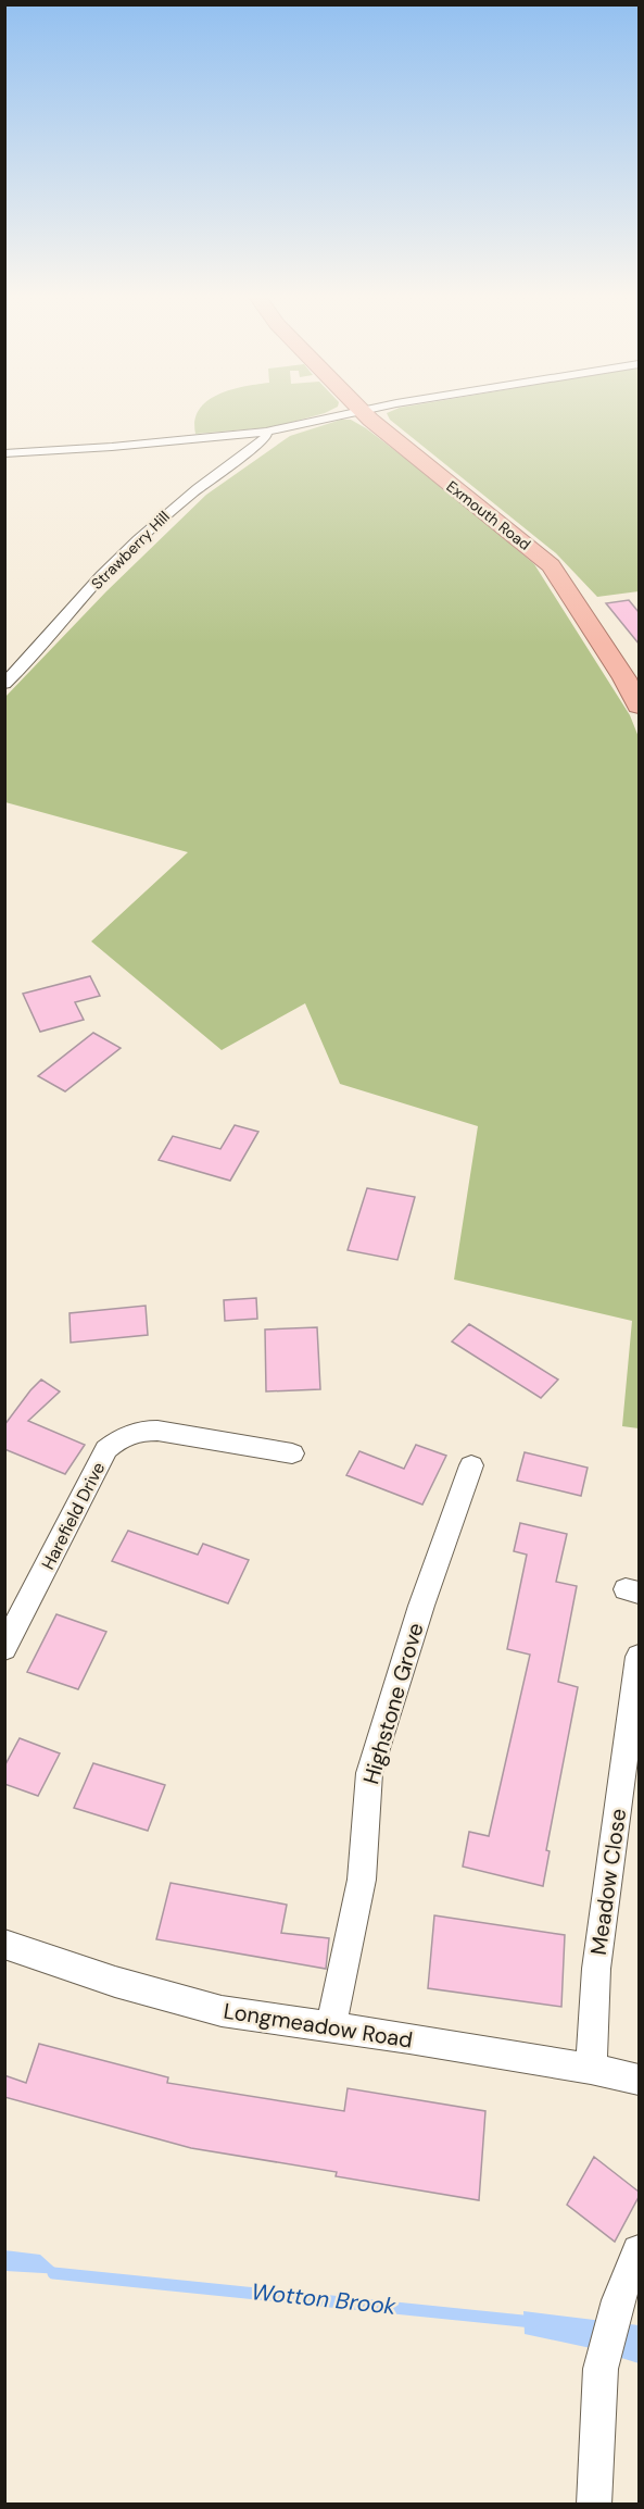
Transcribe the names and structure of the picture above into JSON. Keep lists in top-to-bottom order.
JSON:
{
  "streets": {
    "highway": ["Exmouth Road"],
    "street": [
      "Strawberry Hill",
      "Harefield Drive",
      "Highstone Grove",
      "Meadow Close",
      "Longmeadow Road"
    ]
  },
  "crossings": [
    ["Highstone Grove", "Longmeadow Road"],
    ["Meadow Close", "Longmeadow Road"]
  ],
  "water": ["Wotton Brook"]
}
